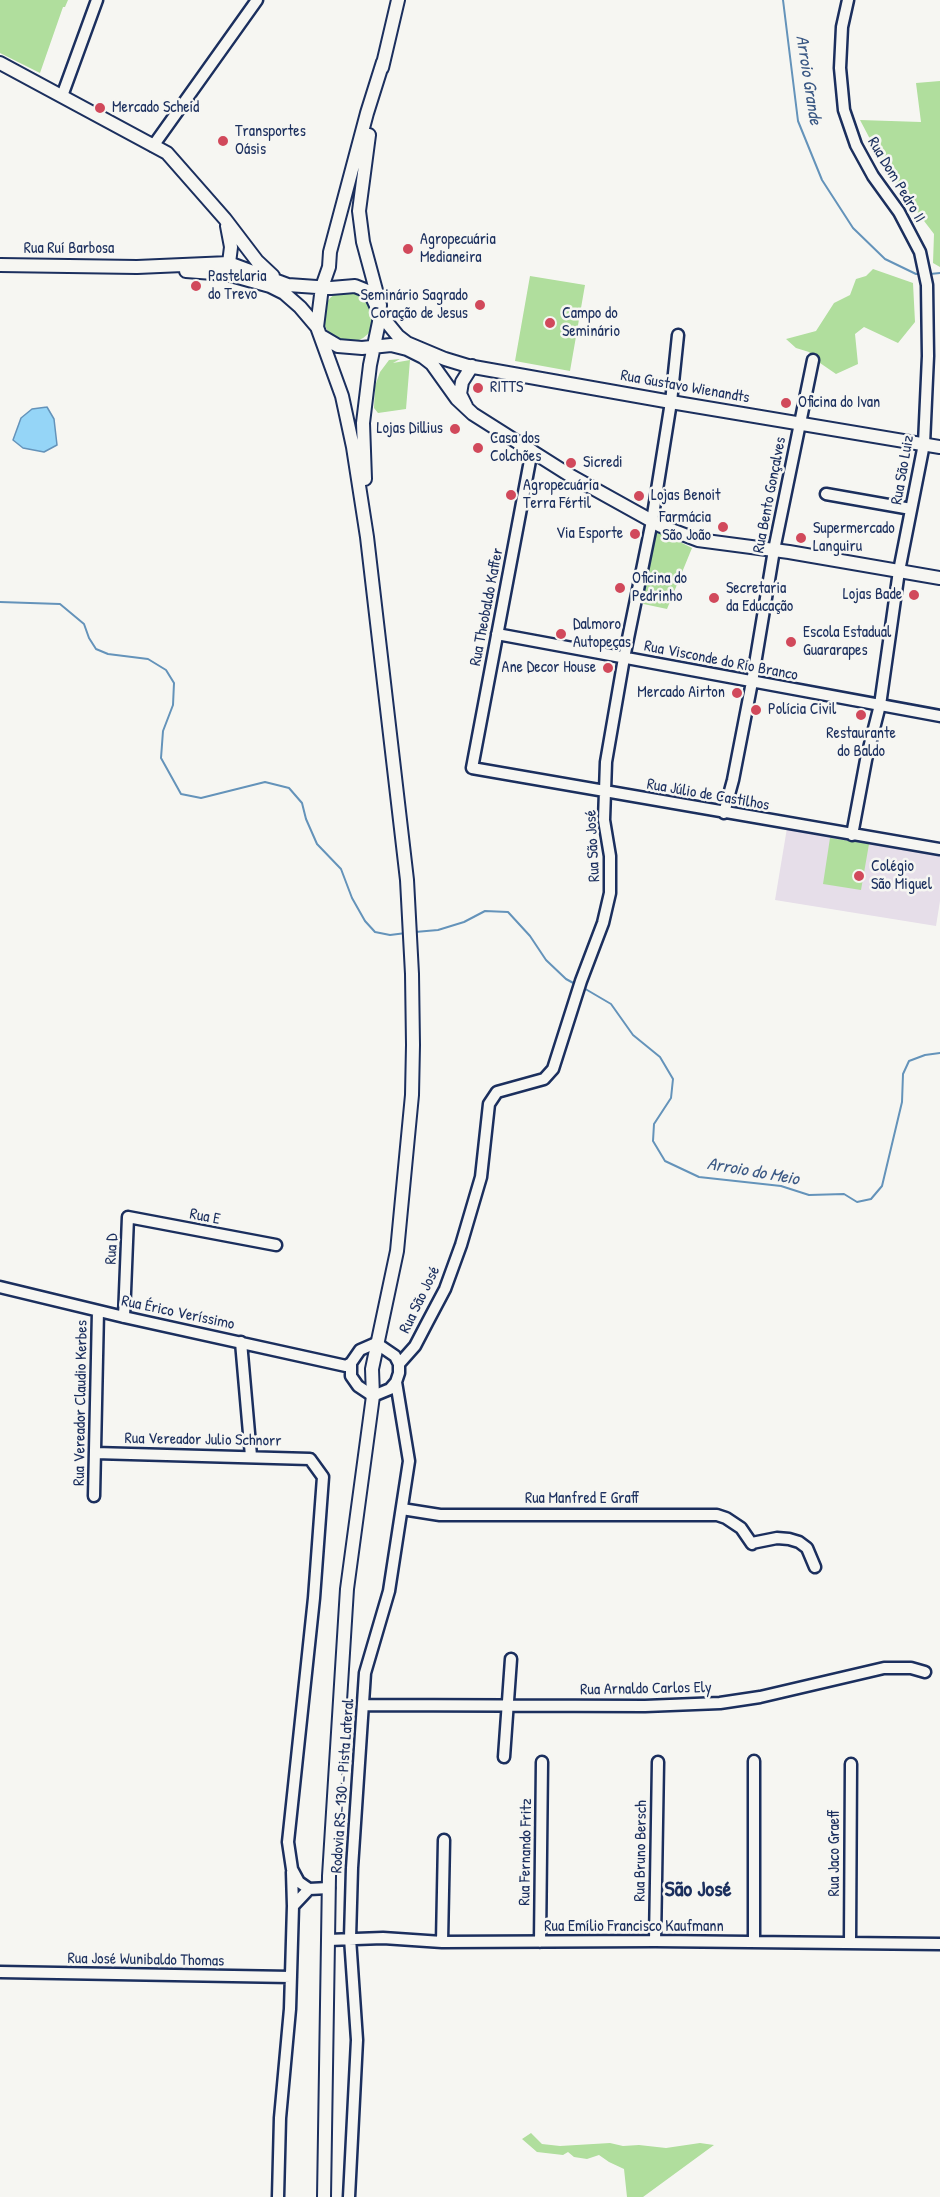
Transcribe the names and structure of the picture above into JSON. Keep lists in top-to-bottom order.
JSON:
{
  "streets": {
    "main road": ["Rua Ruí Barbosa", "Rua Gustavo Wienandts"],
    "street": [
      "Rua Dom Pedro II",
      "Rua São Luiz",
      "Rua Bento Gonçalves",
      "Rua Theobaldo Kaffer",
      "Rua Visconde do Rio Branco",
      "Rua Júlio de Castilhos",
      "Rua São José",
      "Rua E",
      "Rua D",
      "Rua Érico Veríssimo",
      "Rua Vereador Claudio Kerbes",
      "Rua Vereador Julio Schnorr",
      "Rua Manfred E Graff",
      "Rua Arnaldo Carlos Ely",
      "Rodovia RS-130 - Pista Lateral",
      "Rua Bruno Bersch",
      "Rua Fernando Fritz",
      "Rua Jaco Graeff",
      "Rua Emílio Francisco Kaufmann",
      "Rua José Wunibaldo Thomas"
    ]
  },
  "crossings": [
    ["Rua Dom Pedro II", "Rua São Luiz"],
    ["Rua Gustavo Wienandts", "Rua São Luiz"],
    ["Rua Gustavo Wienandts", "Rua Bento Gonçalves"],
    ["Rua Gustavo Wienandts", "Rua São José"],
    ["Rua São Luiz", "Rua Visconde do Rio Branco"],
    ["Rua São Luiz", "Rua Júlio de Castilhos"],
    ["Rua Bento Gonçalves", "Rua Visconde do Rio Branco"],
    ["Rua Bento Gonçalves", "Rua Júlio de Castilhos"],
    ["Rua Theobaldo Kaffer", "Rua Visconde do Rio Branco"],
    ["Rua Theobaldo Kaffer", "Rua Júlio de Castilhos"],
    ["Rua Visconde do Rio Branco", "Rua São José"],
    ["Rua Júlio de Castilhos", "Rua São José"],
    ["Rua São José", "Rodovia RS-130 - Pista Lateral"],
    ["Rua E", "Rua D"],
    ["Rua D", "Rua Érico Veríssimo"],
    ["Rua Érico Veríssimo", "Rua Vereador Claudio Kerbes"],
    ["Rua Vereador Claudio Kerbes", "Rua Vereador Julio Schnorr"],
    ["Rua Manfred E Graff", "Rodovia RS-130 - Pista Lateral"],
    ["Rua Arnaldo Carlos Ely", "Rodovia RS-130 - Pista Lateral"],
    ["Rodovia RS-130 - Pista Lateral", "Rua Emílio Francisco Kaufmann"],
    ["Rua Bruno Bersch", "Rua Emílio Francisco Kaufmann"],
    ["Rua Fernando Fritz", "Rua Emílio Francisco Kaufmann"],
    ["Rua Jaco Graeff", "Rua Emílio Francisco Kaufmann"]
  ],
  "districts": ["São José"],
  "water": ["Arroio Grande", "Arroio do Meio"],
  "places": [
    "Mercado Scheid",
    "Transportes Oásis",
    "Agropecuária Medianeira",
    "Pastelaria do Trevo",
    "Seminário Sagrado Coração de Jesus",
    "Campo do Seminário",
    "RITTS",
    "Oficina do Ivan",
    "Lojas Dillius",
    "Casa dos Colchões",
    "Sicredi",
    "Agropecuária Terra Fértil",
    "Lojas Benoit",
    "Farmácia São João",
    "Via Esporte",
    "Supermercado Languiru",
    "Oficina do Pedrinho",
    "Lojas Bade",
    "Secretaria da Educação",
    "Dalmoro Autopeças",
    "Escola Estadual Guararapes",
    "Ane Decor House",
    "Mercado Airton",
    "Polícia Civil",
    "Restaurante do Baldo",
    "Colégio São Miguel"
  ]
}
